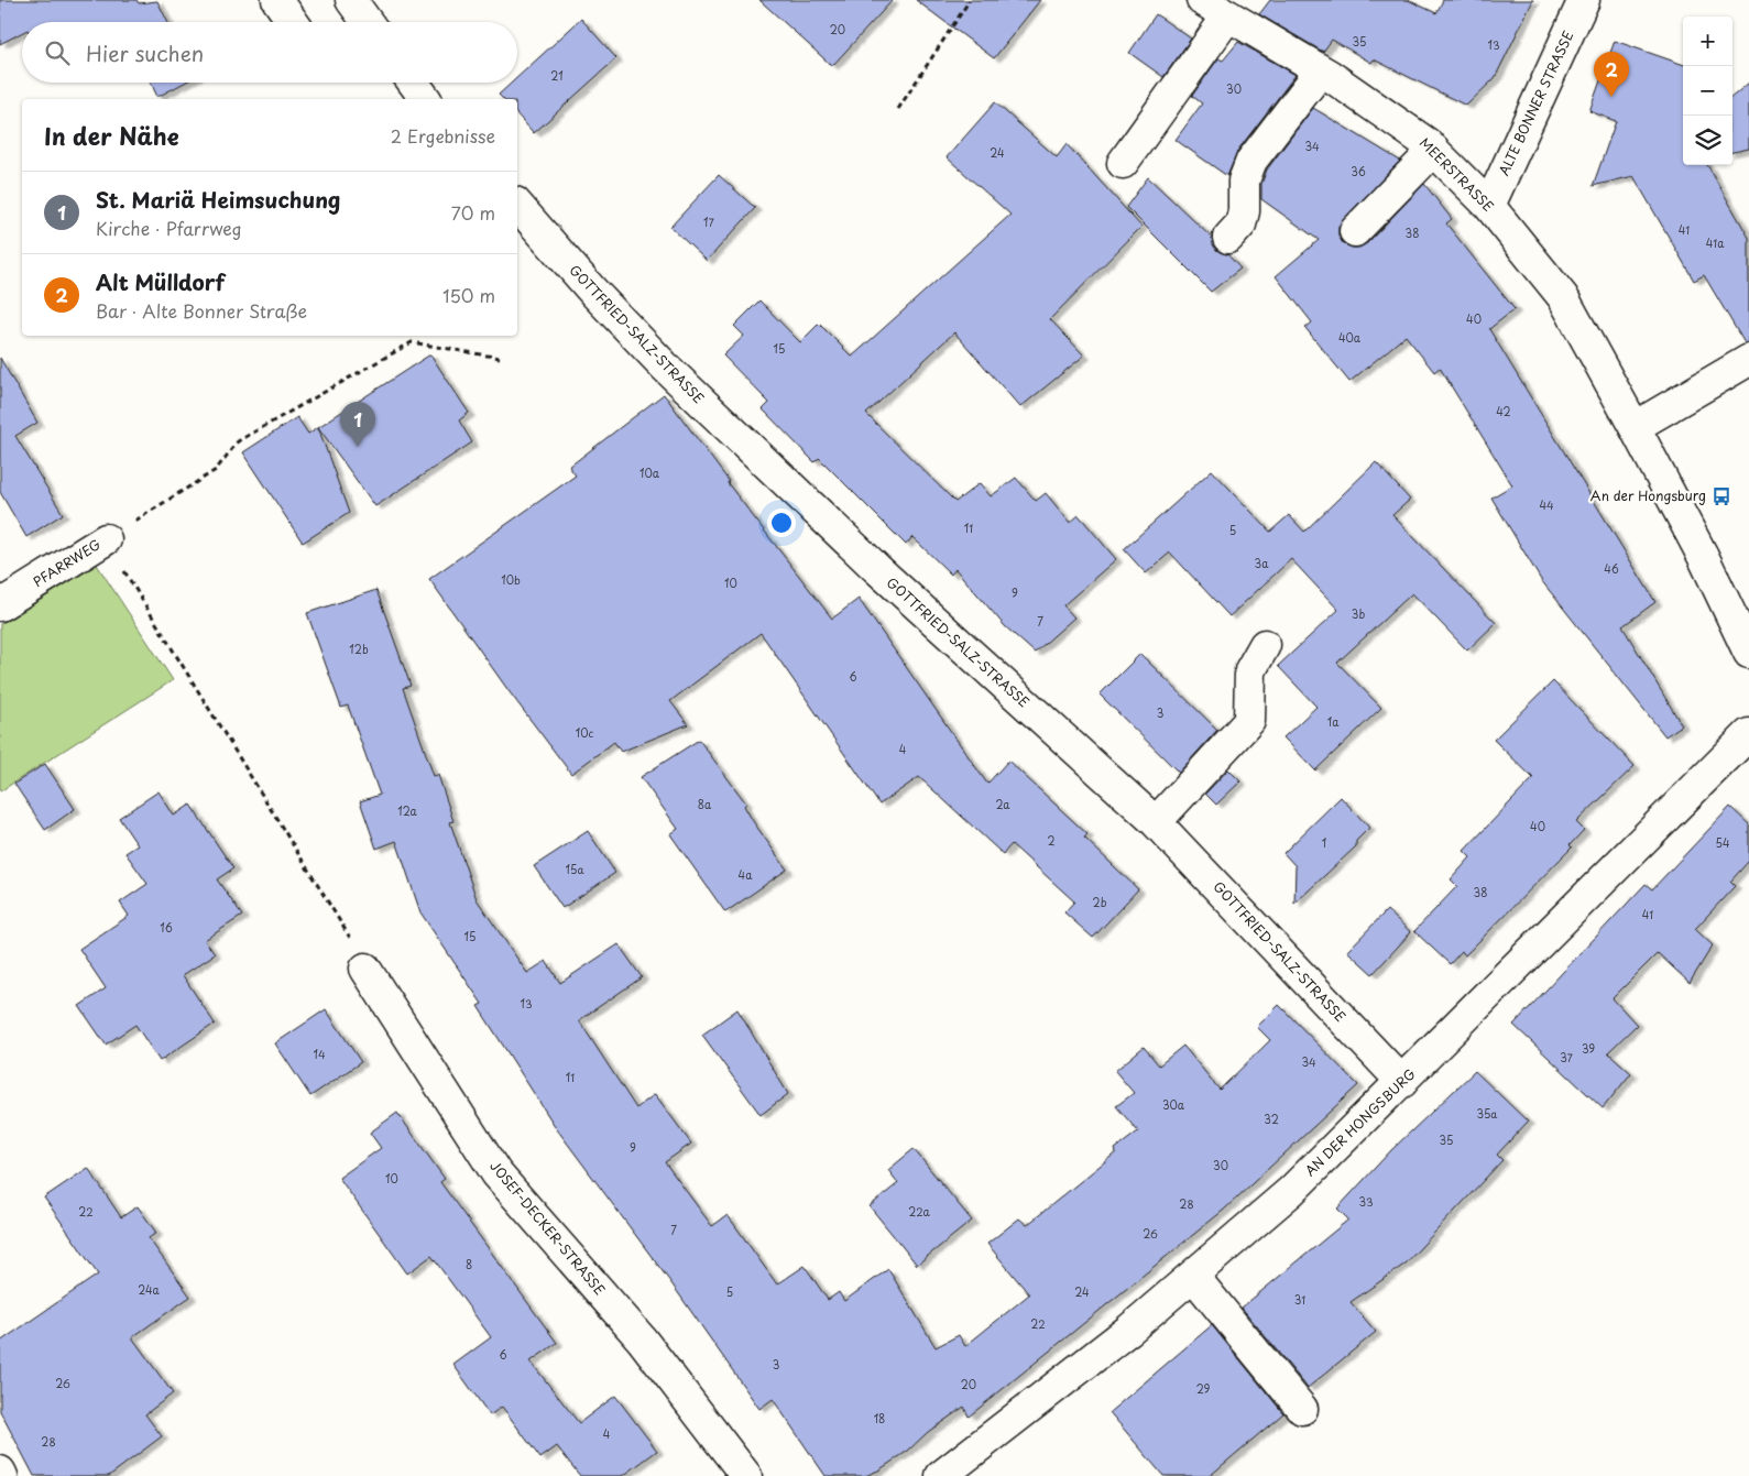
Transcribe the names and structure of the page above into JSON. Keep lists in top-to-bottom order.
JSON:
{
  "streets": {
    "street": [
      "ALTE BONNER STRASSE",
      "MEERSTRASSE",
      "GOTTFRIED-SALZ-STRASSE",
      "PFARRWEG",
      "AN DER HONGSBURG",
      "JOSEF-DECKER-STRASSE"
    ]
  },
  "crossings": [
    ["ALTE BONNER STRASSE", "MEERSTRASSE"],
    ["GOTTFRIED-SALZ-STRASSE", "AN DER HONGSBURG"]
  ],
  "places": {
    "bus stop": ["An der Hongsburg"]
  },
  "house_numbers": [
    "20",
    "35",
    "13",
    "21",
    "30",
    "34",
    "24",
    "36",
    "17",
    "41",
    "38",
    "41a",
    "40",
    "40a",
    "15",
    "42",
    "10a",
    "44",
    "11",
    "5",
    "3a",
    "46",
    "10b",
    "10",
    "9",
    "3b",
    "7",
    "12b",
    "6",
    "3",
    "1a",
    "10c",
    "4",
    "8a",
    "2a",
    "12a",
    "40",
    "2",
    "1",
    "54",
    "15a",
    "4a",
    "38",
    "2b",
    "41",
    "16",
    "15",
    "13",
    "39",
    "14",
    "37",
    "34",
    "11",
    "30a",
    "35a",
    "32",
    "35",
    "9",
    "30",
    "10",
    "33",
    "28",
    "22",
    "22a",
    "7",
    "26",
    "8",
    "24a",
    "5",
    "24",
    "31",
    "22",
    "6",
    "3",
    "26",
    "20",
    "29",
    "18",
    "4",
    "28"
  ],
  "page": {
    "map_buttons": ["+", "−"],
    "search": "Hier suchen",
    "pins": ["2", "1"],
    "heading": ["In der Nähe", "2 Ergebnisse"],
    "list": [
      {
        "mark": "1",
        "name": "St. Mariä Heimsuchung",
        "note": "Kirche · Pfarrweg",
        "value": "70 m"
      },
      {
        "mark": "2",
        "name": "Alt Mülldorf",
        "note": "Bar · Alte Bonner Straße",
        "value": "150 m"
      }
    ]
  }
}
